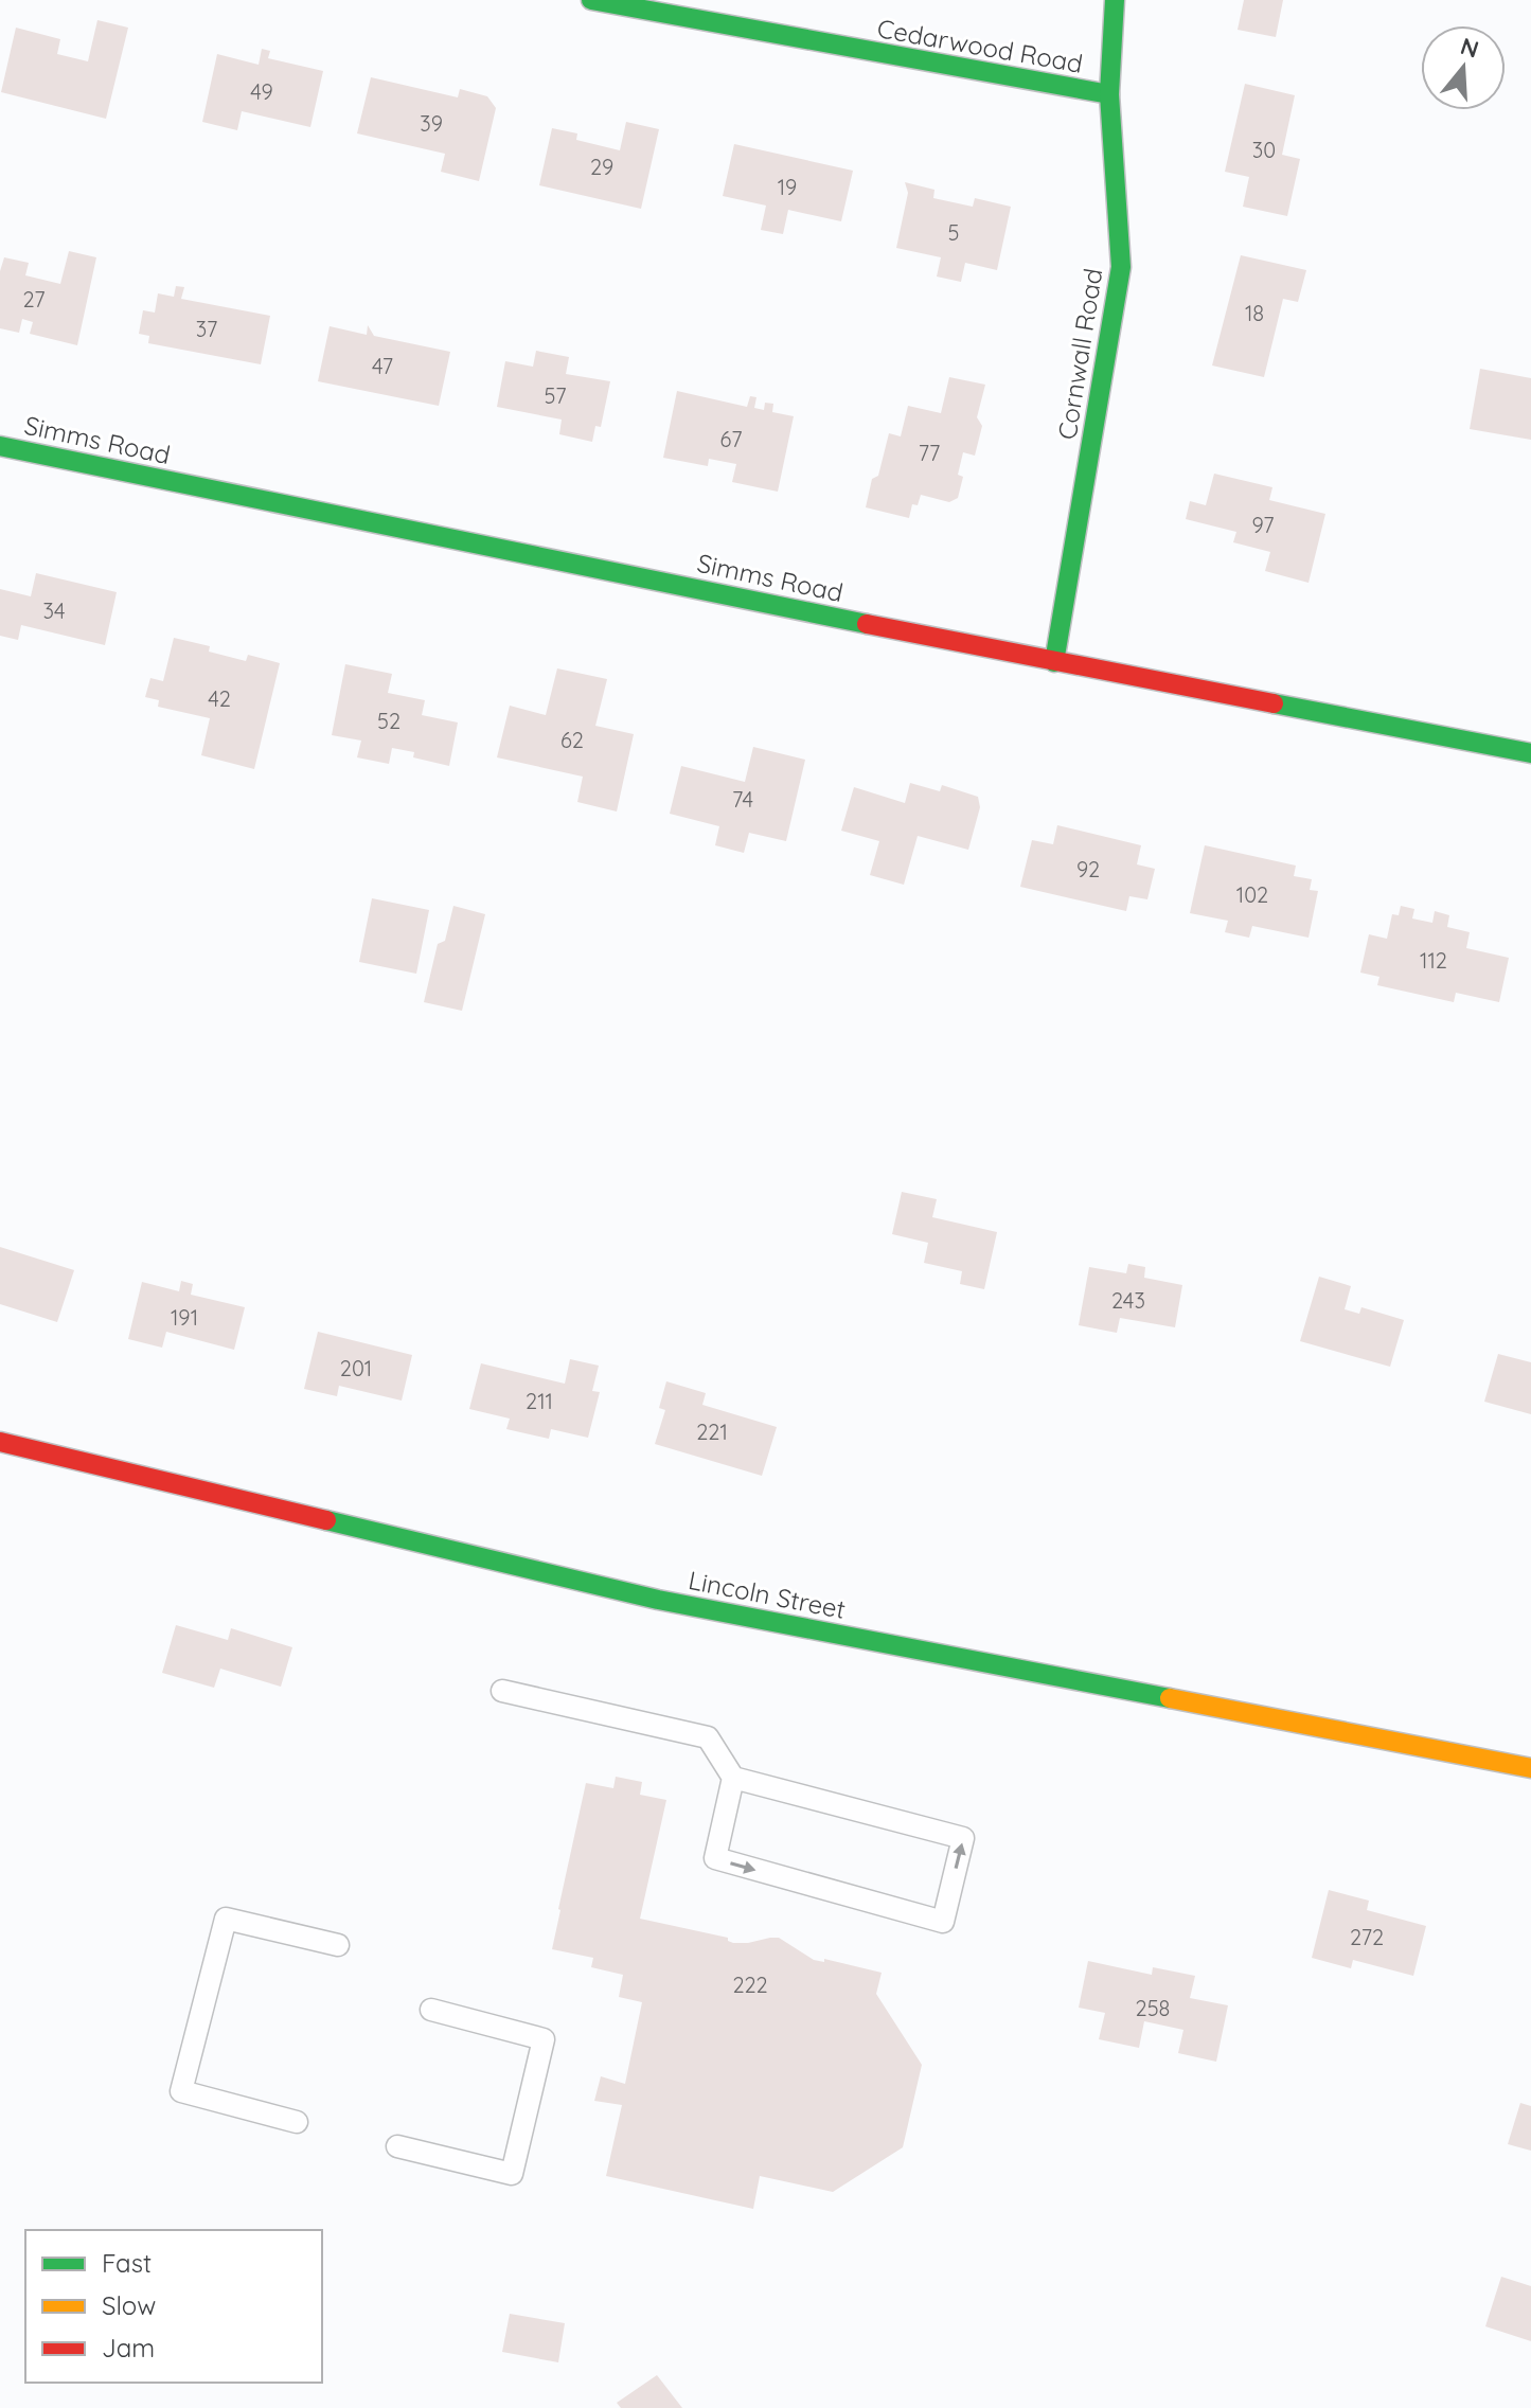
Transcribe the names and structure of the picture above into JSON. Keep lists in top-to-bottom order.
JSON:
{
  "streets": {
    "street": [
      "Cedarwood Road",
      "Cornwall Road",
      "Simms Road",
      "Lincoln Street"
    ]
  },
  "crossings": [
    ["Cedarwood Road", "Cornwall Road"],
    ["Cornwall Road", "Simms Road"]
  ],
  "house_numbers": [
    "49",
    "39",
    "30",
    "29",
    "19",
    "5",
    "27",
    "18",
    "37",
    "47",
    "57",
    "67",
    "77",
    "97",
    "34",
    "42",
    "52",
    "62",
    "74",
    "92",
    "102",
    "112",
    "243",
    "191",
    "201",
    "211",
    "221",
    "272",
    "222",
    "258"
  ],
  "legend": ["Fast", "Slow", "Jam"],
  "north": "top"
}
